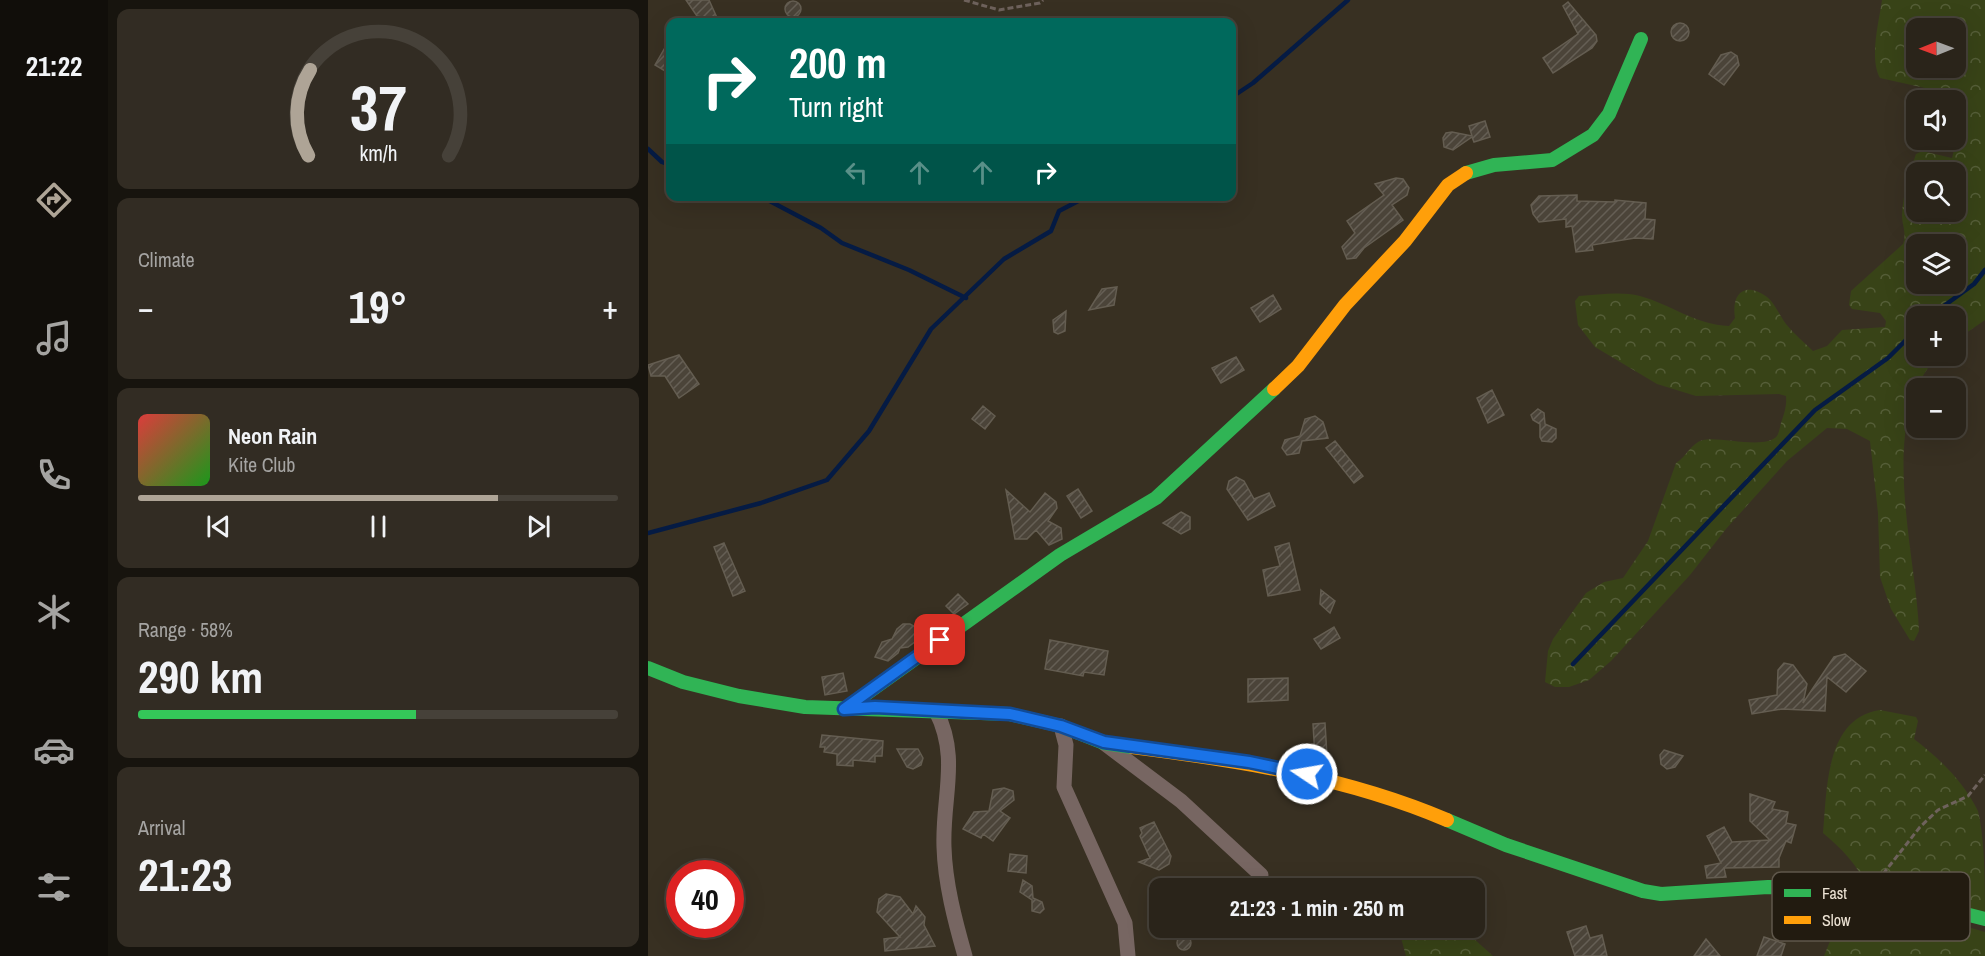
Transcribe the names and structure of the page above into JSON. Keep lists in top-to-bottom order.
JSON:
{
  "legend": ["Fast", "Slow"],
  "north": "left",
  "page": {
    "tabs": "21:22",
    "map_buttons": ["+", "−"],
    "turn": ["200 m", "Turn right"],
    "tile": [
      "Climate",
      ["Range · 58%", "290 km"],
      ["Arrival", "21:23"]
    ],
    "heat": ["−", "19°", "+"],
    "song": ["Neon Rain", "Kite Club"],
    "limit": "40",
    "trip": "21:23 · 1 min · 250 m",
    "gauge": ["37", "km/h"]
  }
}
